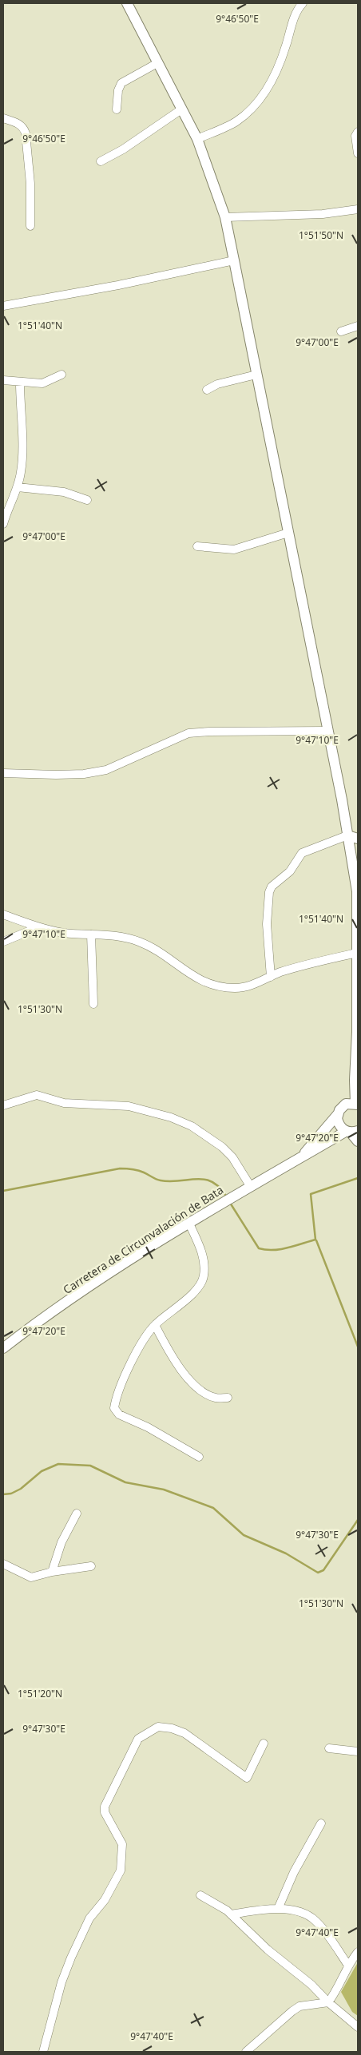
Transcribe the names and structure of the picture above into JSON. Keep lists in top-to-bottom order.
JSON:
{
  "streets": {
    "main road": ["Carretera de Circunvalación de Bata"]
  },
  "coordinates": [
    "9°46'50\"E",
    "1°51'50\"N",
    "1°51'40\"N",
    "9°47'00\"E",
    "9°47'10\"E",
    "1°51'30\"N",
    "9°47'20\"E",
    "9°47'30\"E",
    "1°51'20\"N",
    "9°47'40\"E"
  ]
}
